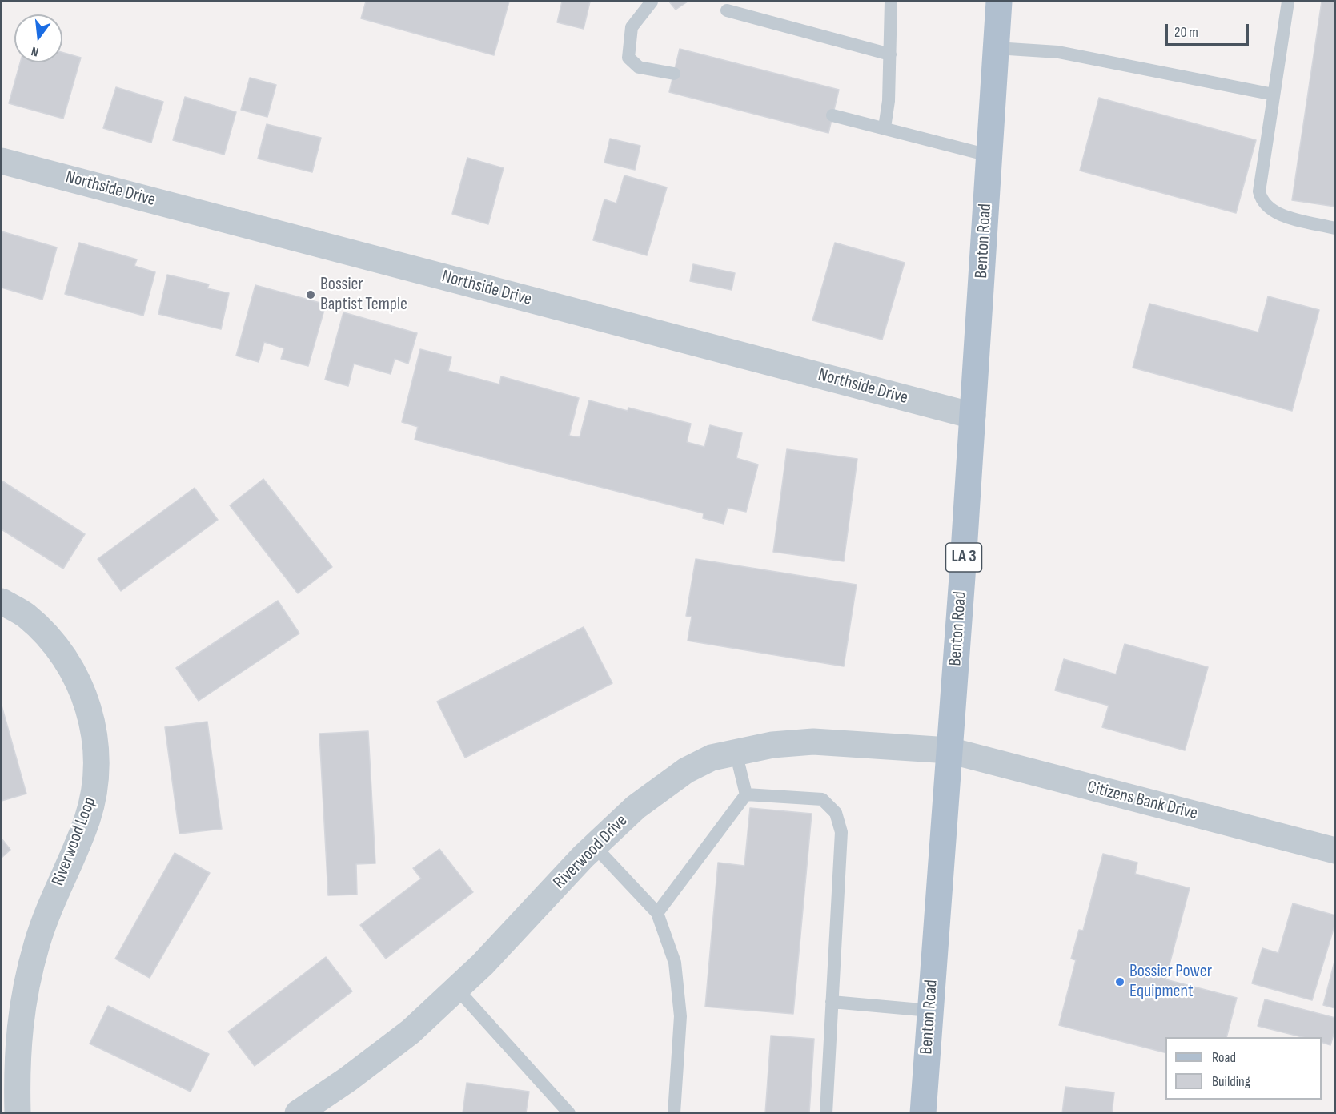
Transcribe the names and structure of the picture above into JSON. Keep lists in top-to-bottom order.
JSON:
{
  "streets": {
    "main road": ["Benton Road", "LA 3"],
    "street": [
      "Northside Drive",
      "Citizens Bank Drive",
      "Riverwood Loop",
      "Riverwood Drive"
    ]
  },
  "crossings": [
    ["Northside Drive", "Benton Road"],
    ["Benton Road", "Citizens Bank Drive"],
    ["Benton Road", "Riverwood Drive"],
    ["Citizens Bank Drive", "Riverwood Drive"]
  ],
  "places": ["Bossier Baptist Temple", "Bossier Power Equipment"],
  "legend": ["Road", "Building"],
  "scale_bar": "20 m",
  "north": "bottom"
}
